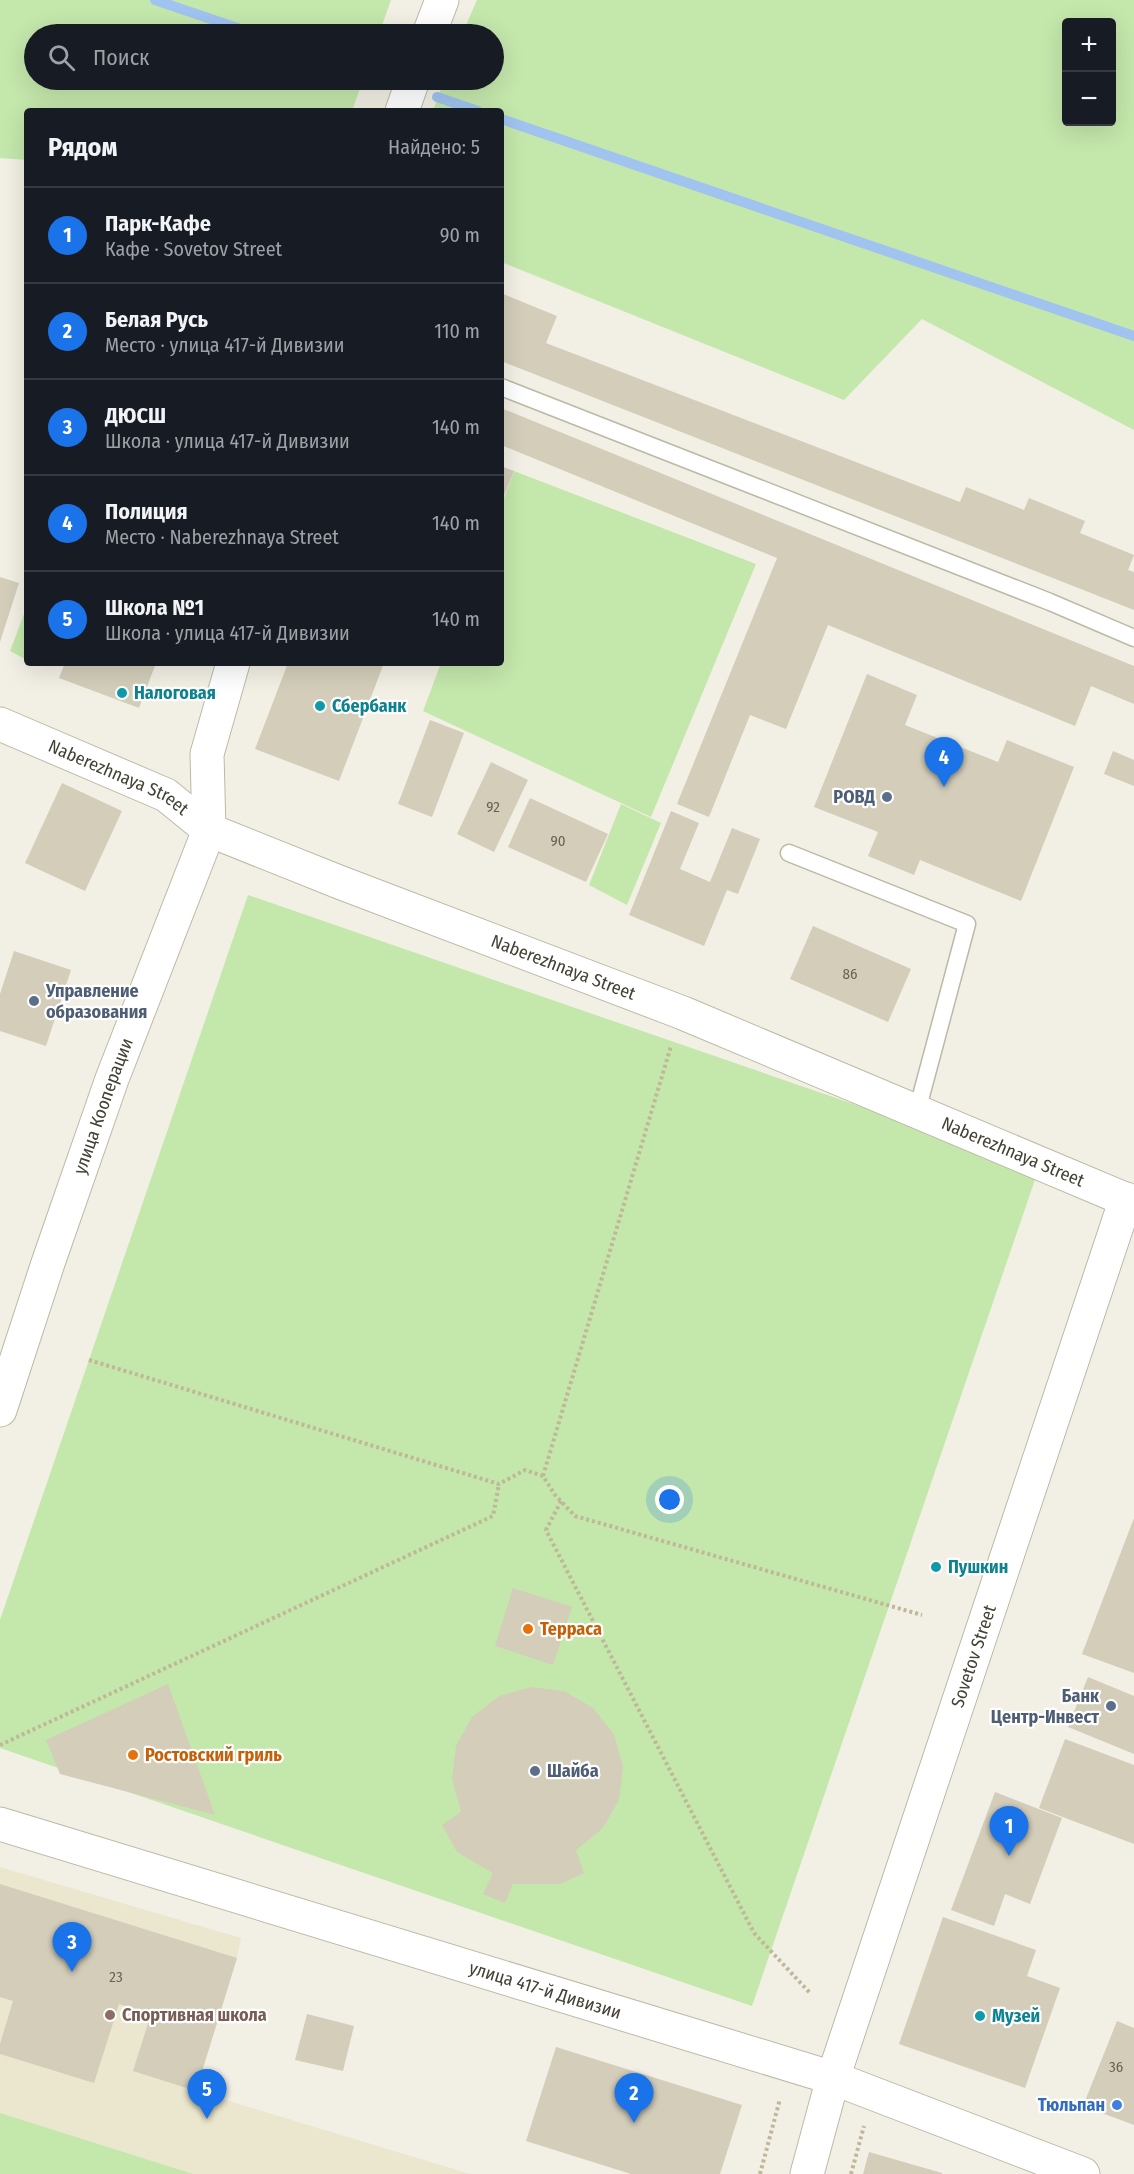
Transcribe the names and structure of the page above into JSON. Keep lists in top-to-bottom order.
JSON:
{
  "streets": {
    "street": [
      "Naberezhnaya Street",
      "улица Кооперации",
      "Sovetov Street",
      "улица 417-й Дивизии"
    ]
  },
  "crossings": [
    ["Naberezhnaya Street", "улица Кооперации"],
    ["Naberezhnaya Street", "Sovetov Street"],
    ["Sovetov Street", "улица 417-й Дивизии"]
  ],
  "places": [
    "Налоговая",
    "Сбербанк",
    "РОВД",
    "Управление образования",
    "Пушкин",
    "Терраса",
    "Банк Центр-Инвест",
    "Ростовский гриль",
    "Шайба",
    "Спортивная школа",
    "Музей",
    "Тюльпан"
  ],
  "house_numbers": [
    "92",
    "90",
    "86",
    "23",
    "36"
  ],
  "page": {
    "map_buttons": ["+", "−"],
    "search": "Поиск",
    "heading": ["Рядом", "Найдено: 5"],
    "list": [
      {
        "mark": "1",
        "name": "Парк-Кафе",
        "note": "Кафе · Sovetov Street",
        "value": "90 m"
      },
      {
        "mark": "2",
        "name": "Белая Русь",
        "note": "Место · улица 417-й Дивизии",
        "value": "110 m"
      },
      {
        "mark": "3",
        "name": "ДЮСШ",
        "note": "Школа · улица 417-й Дивизии",
        "value": "140 m"
      },
      {
        "mark": "4",
        "name": "Полиция",
        "note": "Место · Naberezhnaya Street",
        "value": "140 m"
      },
      {
        "mark": "5",
        "name": "Школа №1",
        "note": "Школа · улица 417-й Дивизии",
        "value": "140 m"
      }
    ],
    "pins": [
      "4",
      "1",
      "3",
      "5",
      "2"
    ]
  }
}
